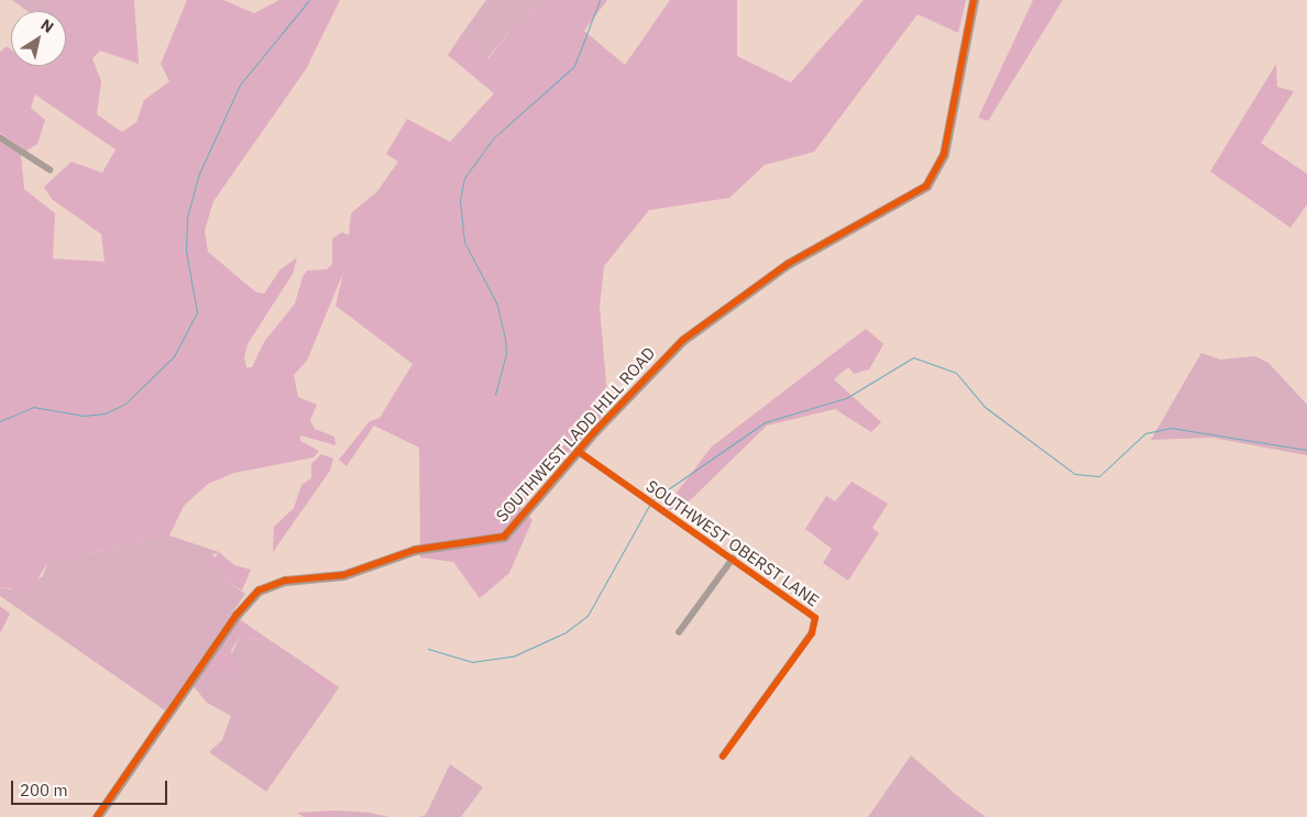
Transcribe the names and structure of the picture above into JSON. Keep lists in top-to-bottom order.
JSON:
{
  "streets": {
    "street": ["SOUTHWEST LADD HILL ROAD", "SOUTHWEST OBERST LANE"]
  },
  "crossings": [
    ["SOUTHWEST LADD HILL ROAD", "SOUTHWEST OBERST LANE"]
  ],
  "scale_bar": "200 m",
  "north": "top right"
}
